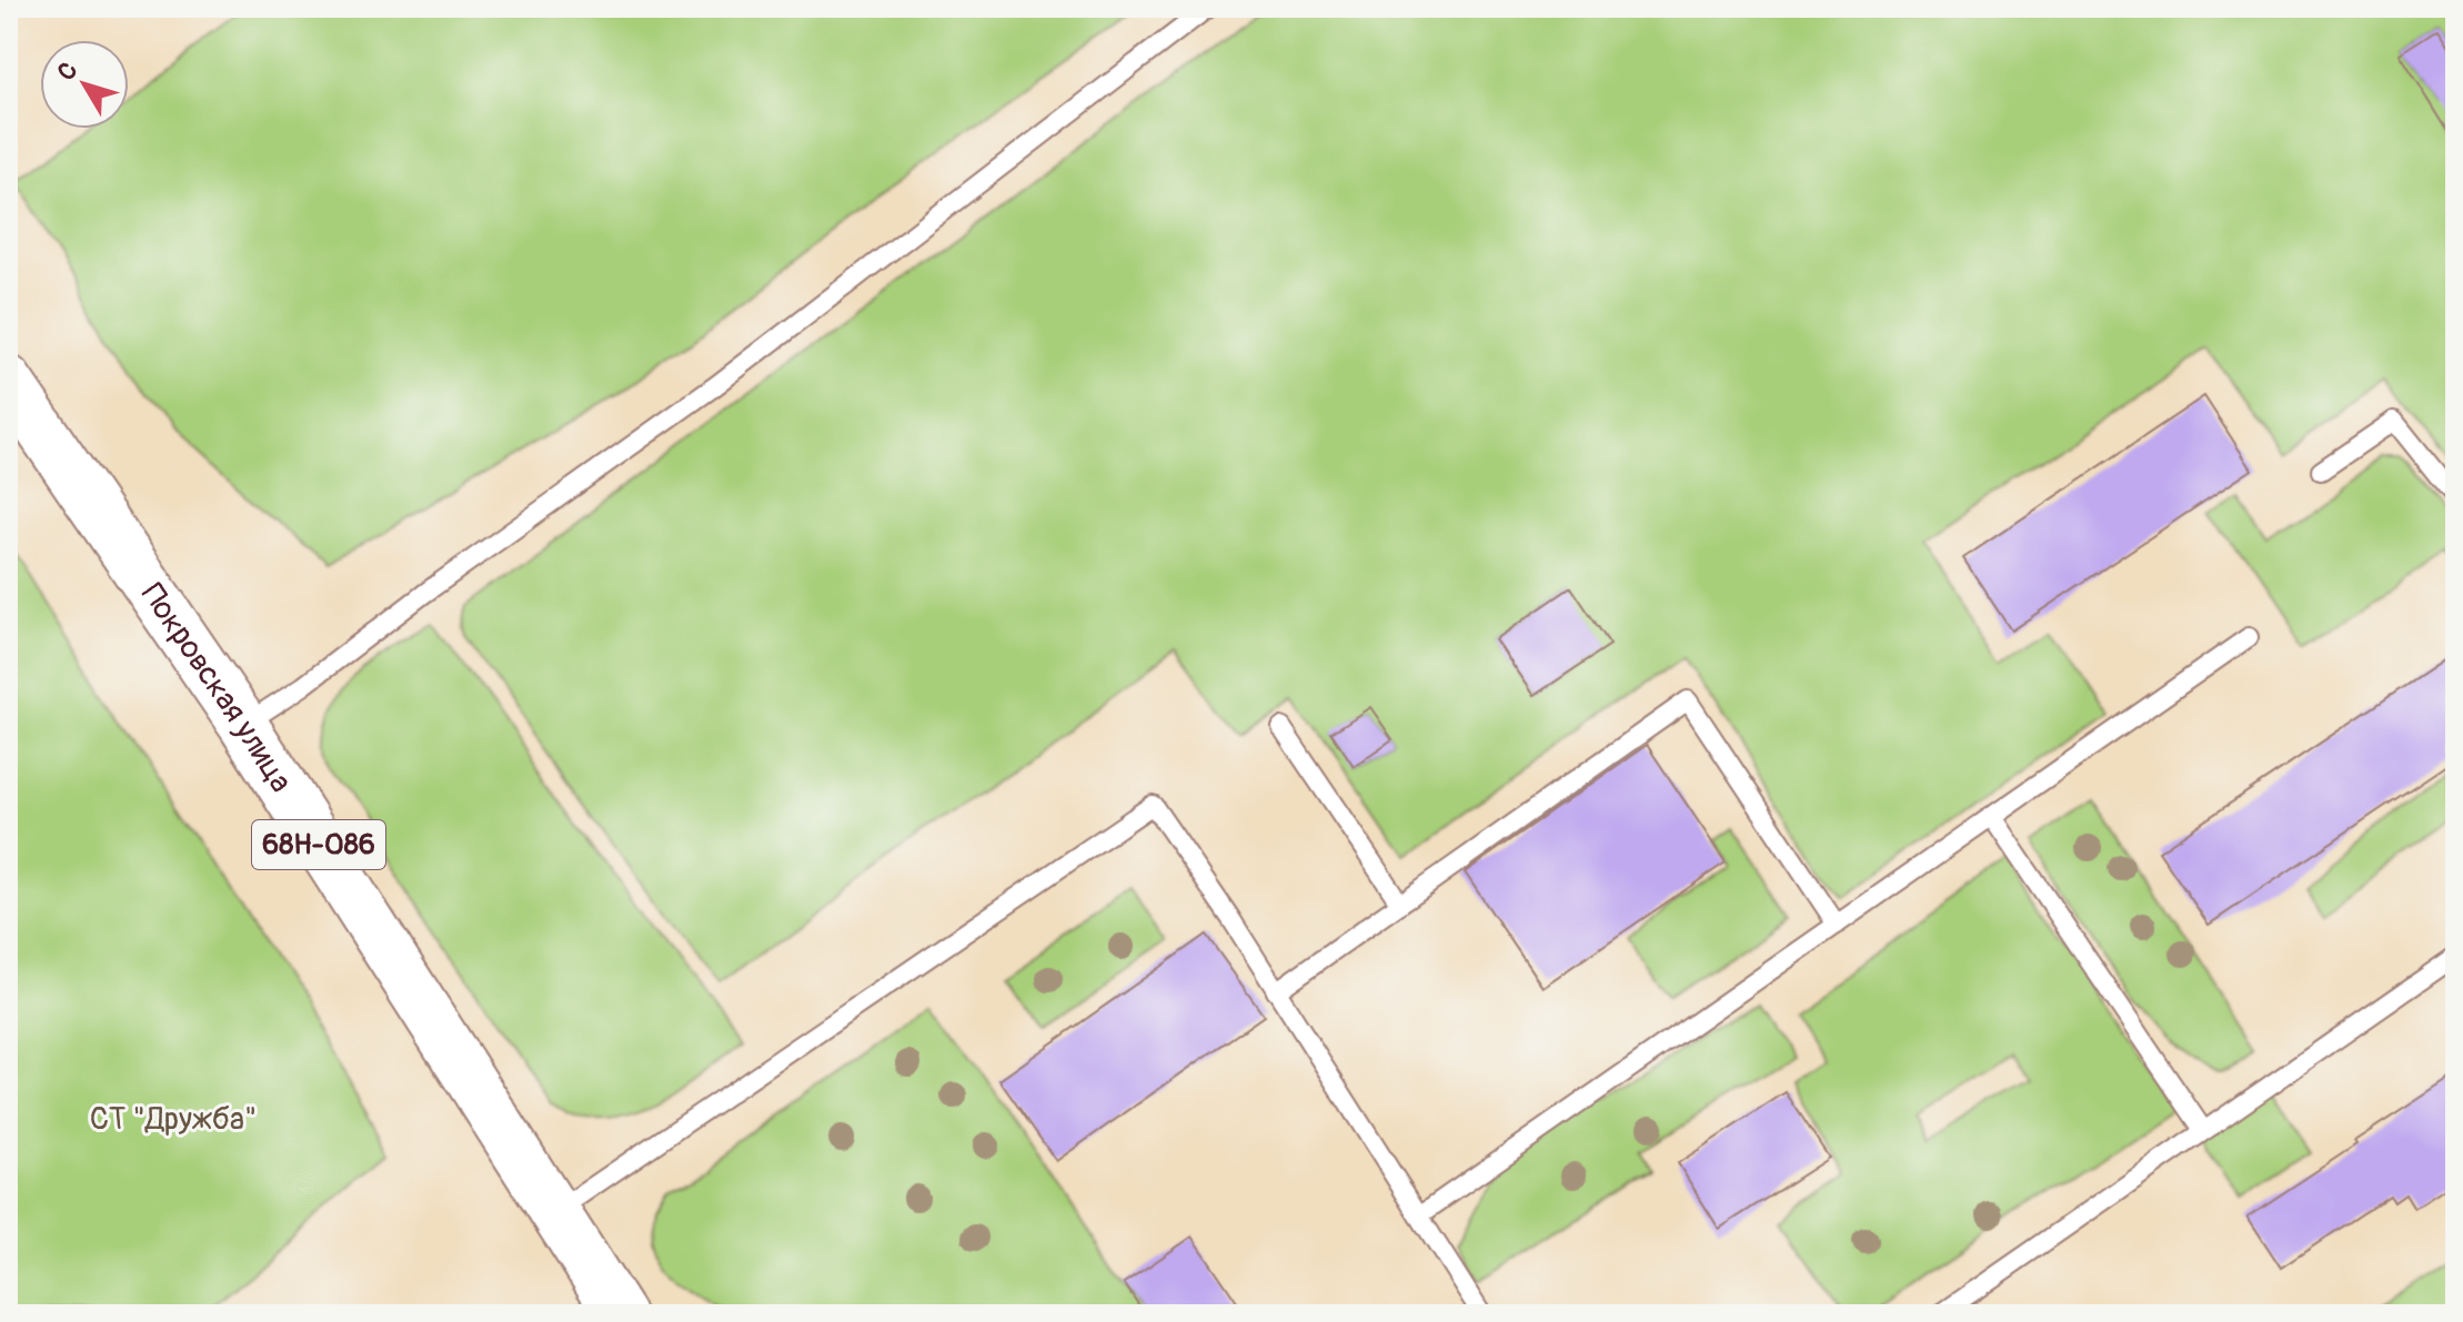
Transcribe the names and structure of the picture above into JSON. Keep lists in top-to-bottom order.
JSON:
{
  "streets": {
    "main road": ["Покровская улица", "68Н-086"]
  },
  "parks": ["СТ \"Дружба\""],
  "north": "top left"
}
